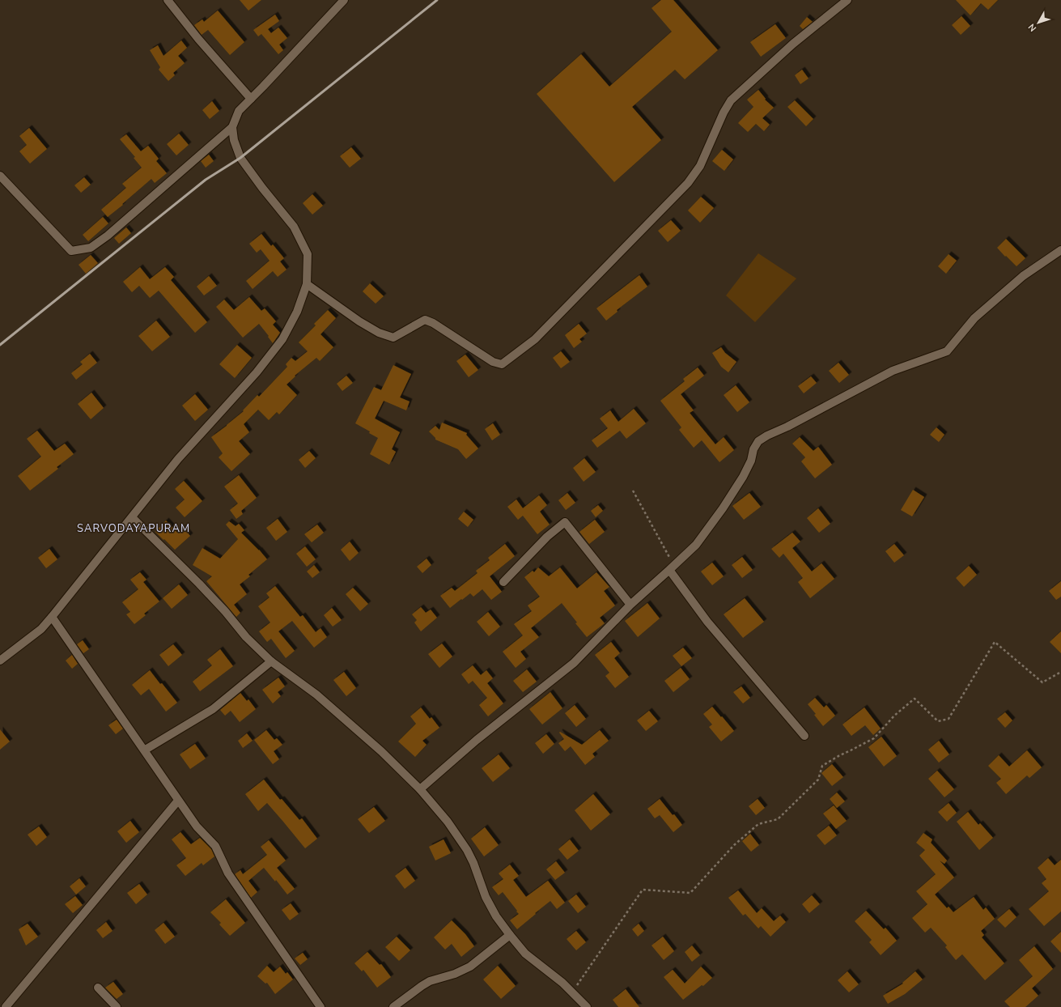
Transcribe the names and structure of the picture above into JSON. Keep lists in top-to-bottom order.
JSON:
{
  "districts": ["SARVODAYAPURAM"],
  "north": "bottom left"
}
